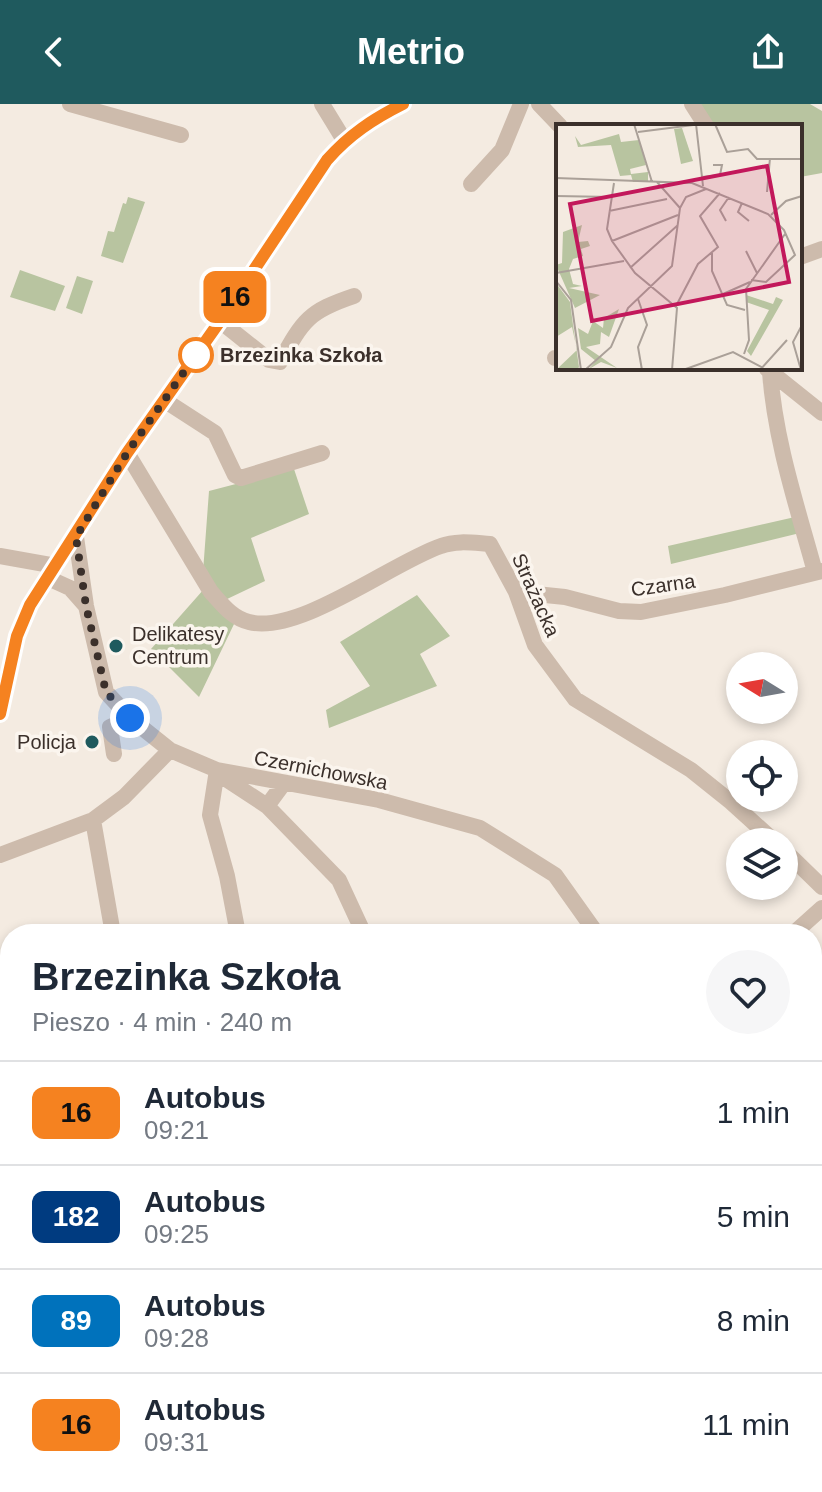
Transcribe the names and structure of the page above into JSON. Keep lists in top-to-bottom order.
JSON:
{
  "streets": {
    "street": ["Czarna", "Strażacka", "Czernichowska"]
  },
  "crossings": [
    ["Czarna", "Strażacka"]
  ],
  "places": ["Brzezinka Szkoła", "Delikatesy Centrum", "Policja"],
  "lines": ["bus line 16"],
  "north": "left",
  "page": {
    "header": "Metrio",
    "on_map": "16",
    "heading": ["Brzezinka Szkoła", "Pieszo · 4 min · 240 m"],
    "list": [
      {
        "mark": "16",
        "name": "Autobus",
        "note": "09:21",
        "value": "1 min"
      },
      {
        "mark": "182",
        "name": "Autobus",
        "note": "09:25",
        "value": "5 min"
      },
      {
        "mark": "89",
        "name": "Autobus",
        "note": "09:28",
        "value": "8 min"
      },
      {
        "mark": "16",
        "name": "Autobus",
        "note": "09:31",
        "value": "11 min"
      }
    ]
  }
}
